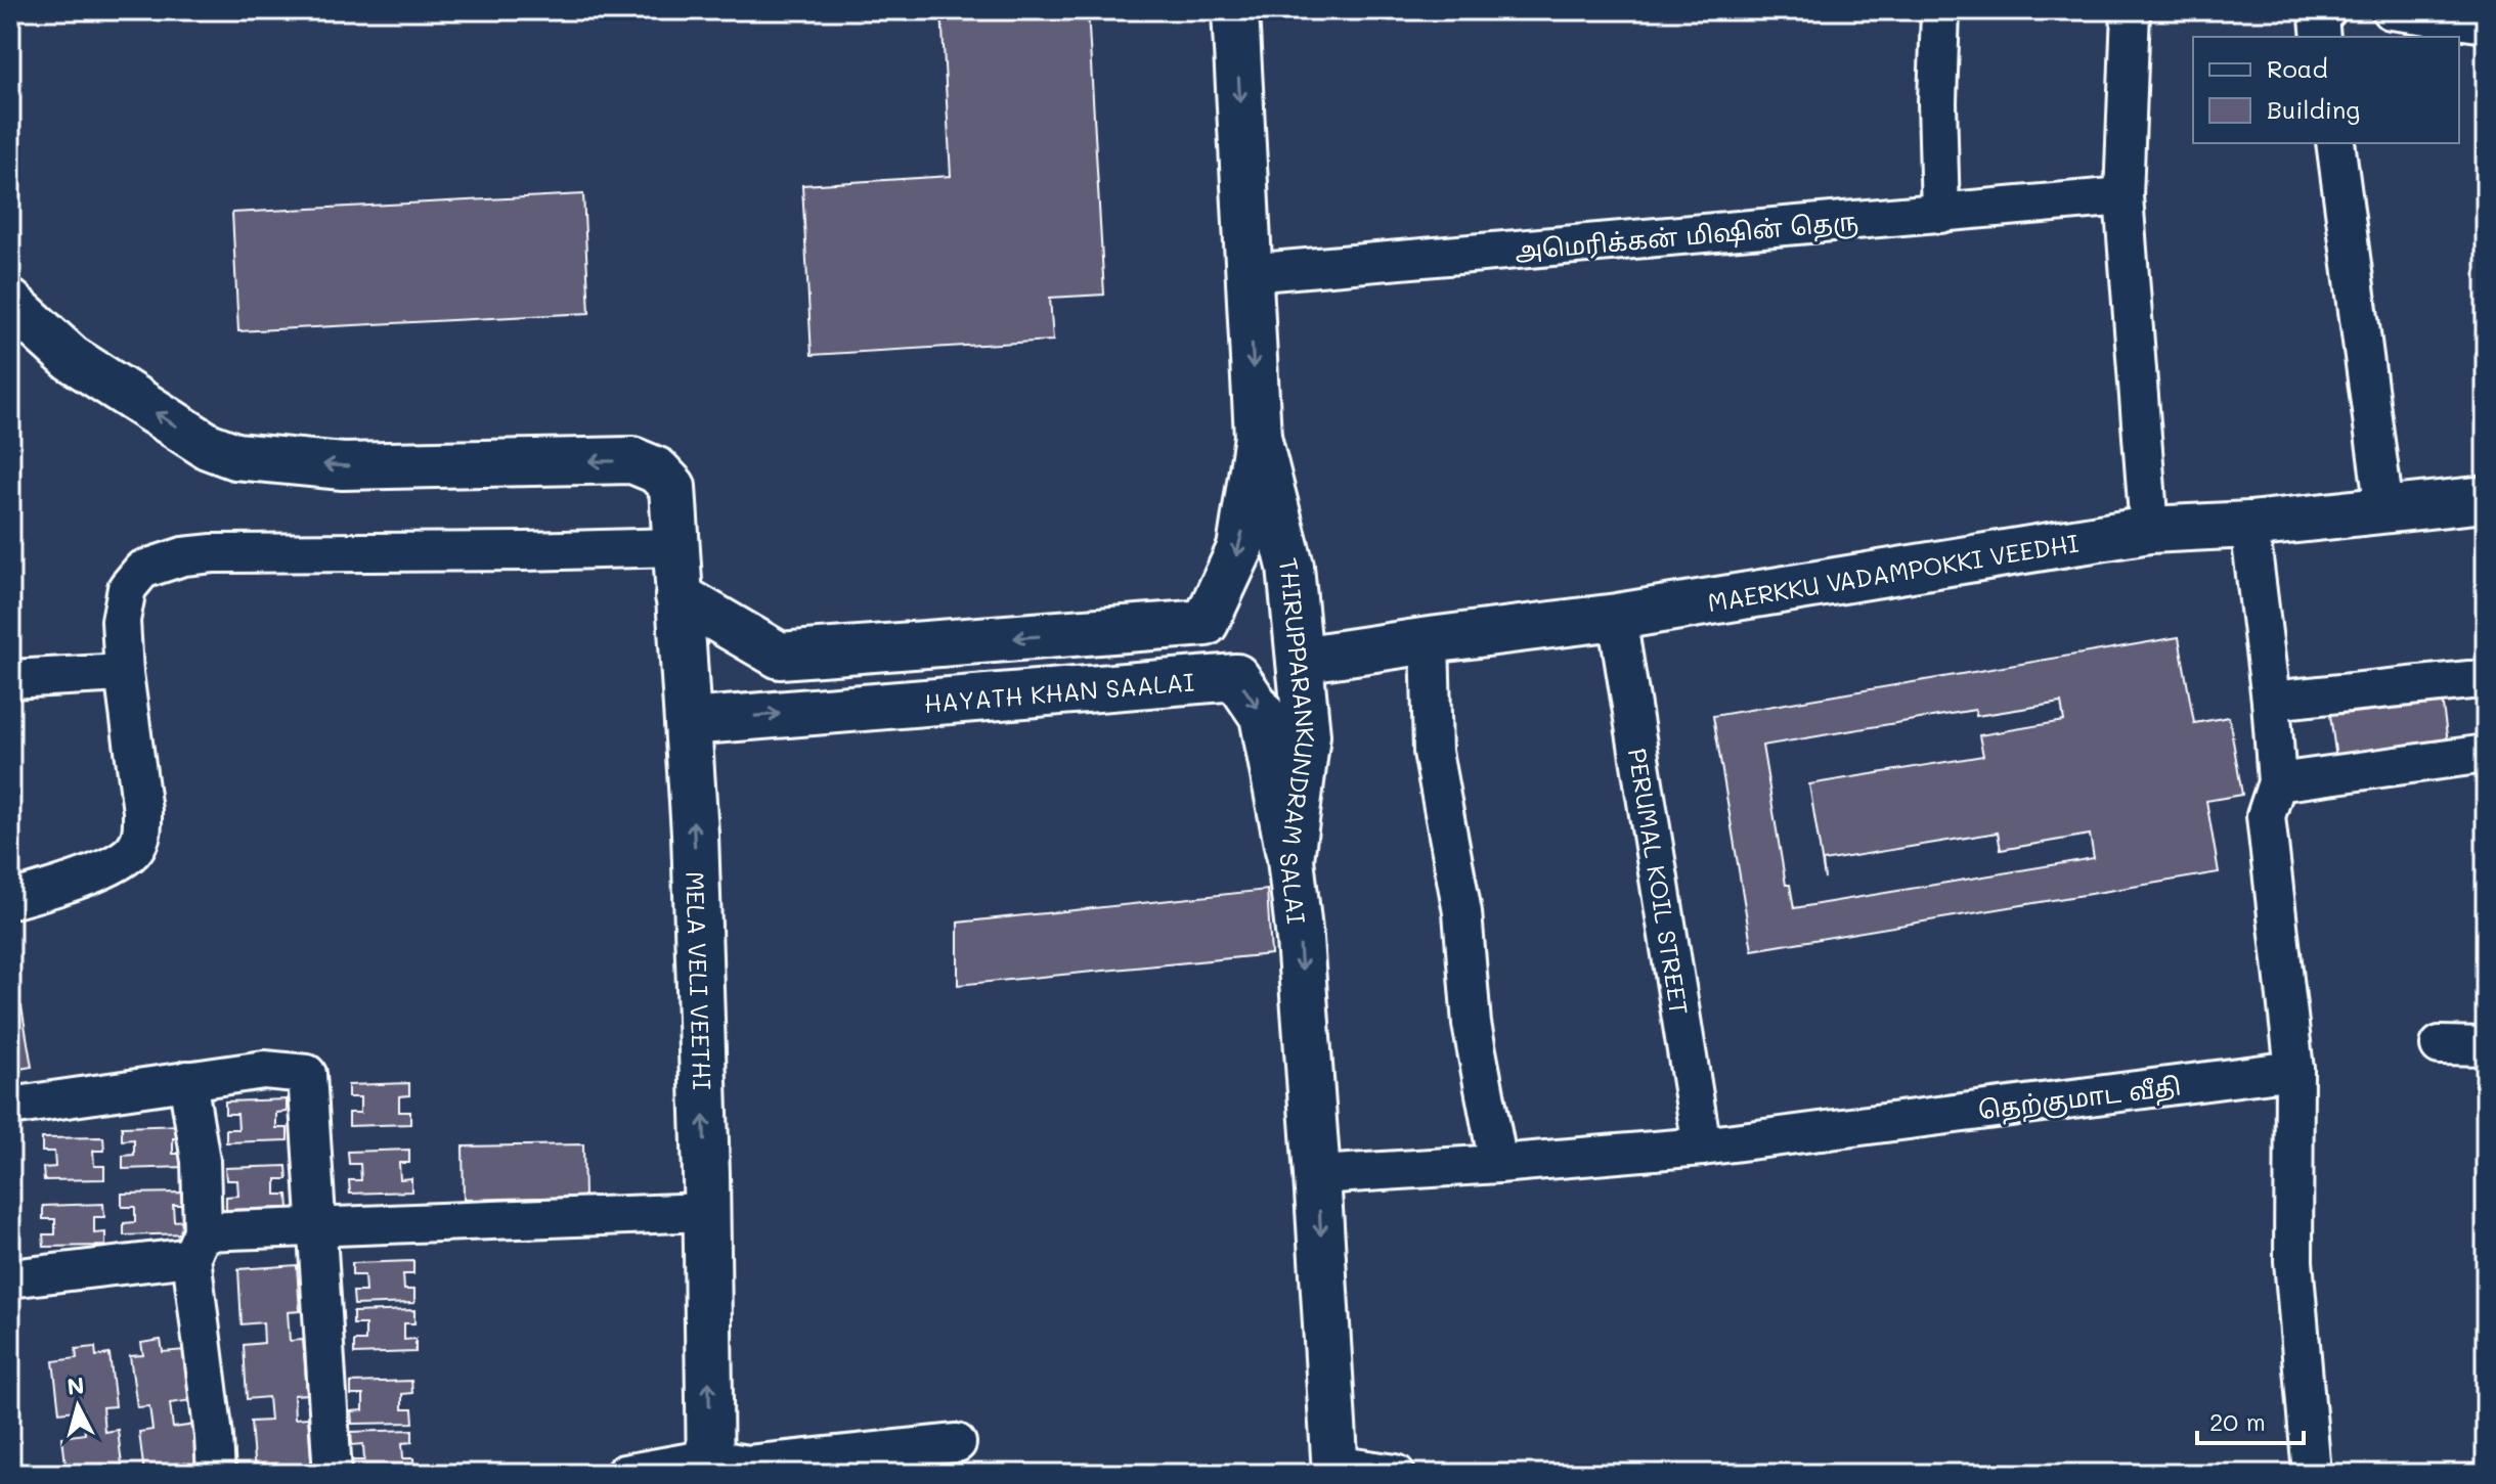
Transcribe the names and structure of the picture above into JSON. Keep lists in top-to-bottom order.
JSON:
{
  "streets": {
    "main road": [
      "MAERKKU VADAMPOKKI VEEDHI",
      "HAYATH KHAN SAALAI",
      "THIRUPPARANKUNDRAM SALAI",
      "MELA VELI VEETHI"
    ],
    "street": ["அமெரிக்கன் மிஷின் தெரு", "PERUMAL KOIL STREET", "தெற்குமாட வீதி"]
  },
  "crossings": [
    ["அமெரிக்கன் மிஷின் தெரு", "THIRUPPARANKUNDRAM SALAI"],
    ["MAERKKU VADAMPOKKI VEEDHI", "THIRUPPARANKUNDRAM SALAI"],
    ["MAERKKU VADAMPOKKI VEEDHI", "PERUMAL KOIL STREET"],
    ["HAYATH KHAN SAALAI", "THIRUPPARANKUNDRAM SALAI"],
    ["HAYATH KHAN SAALAI", "MELA VELI VEETHI"],
    ["THIRUPPARANKUNDRAM SALAI", "தெற்குமாட வீதி"],
    ["PERUMAL KOIL STREET", "தெற்குமாட வீதி"]
  ],
  "one_way": ["HAYATH KHAN SAALAI", "THIRUPPARANKUNDRAM SALAI"],
  "legend": ["Road", "Building"],
  "scale_bar": "20 m",
  "north": "top"
}
